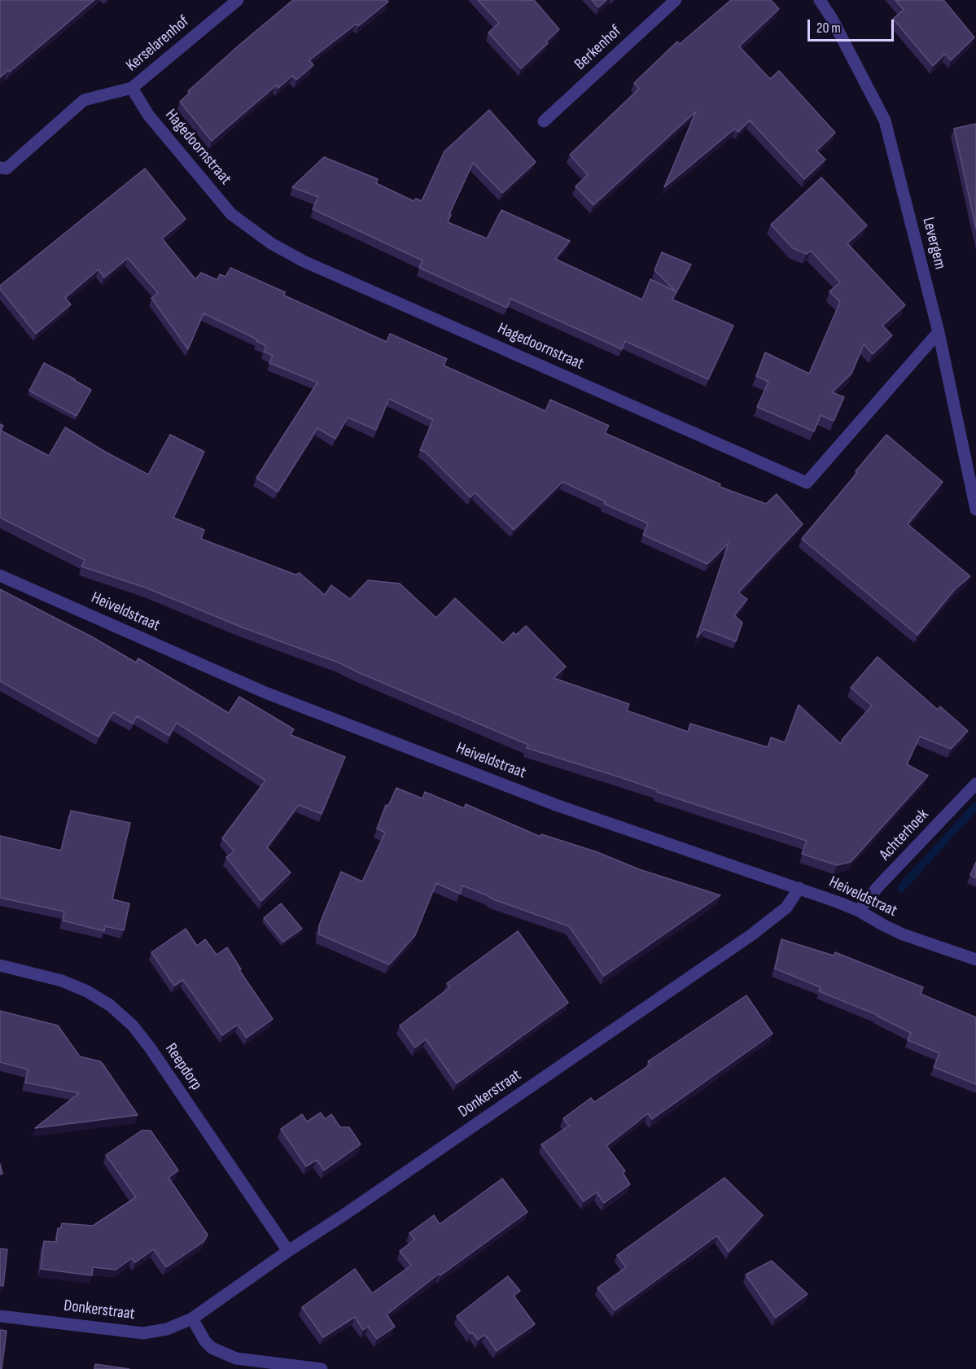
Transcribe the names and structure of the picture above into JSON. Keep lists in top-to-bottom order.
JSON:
{
  "streets": {
    "street": [
      "Kerselarenhof",
      "Berkenhof",
      "Hagedoornstraat",
      "Levergem",
      "Heiveldstraat",
      "Achterhoek",
      "Reepdorp",
      "Donkerstraat"
    ]
  },
  "crossings": [
    ["Kerselarenhof", "Hagedoornstraat"],
    ["Hagedoornstraat", "Levergem"],
    ["Heiveldstraat", "Achterhoek"],
    ["Heiveldstraat", "Donkerstraat"],
    ["Reepdorp", "Donkerstraat"]
  ],
  "scale_bar": "20 m"
}
